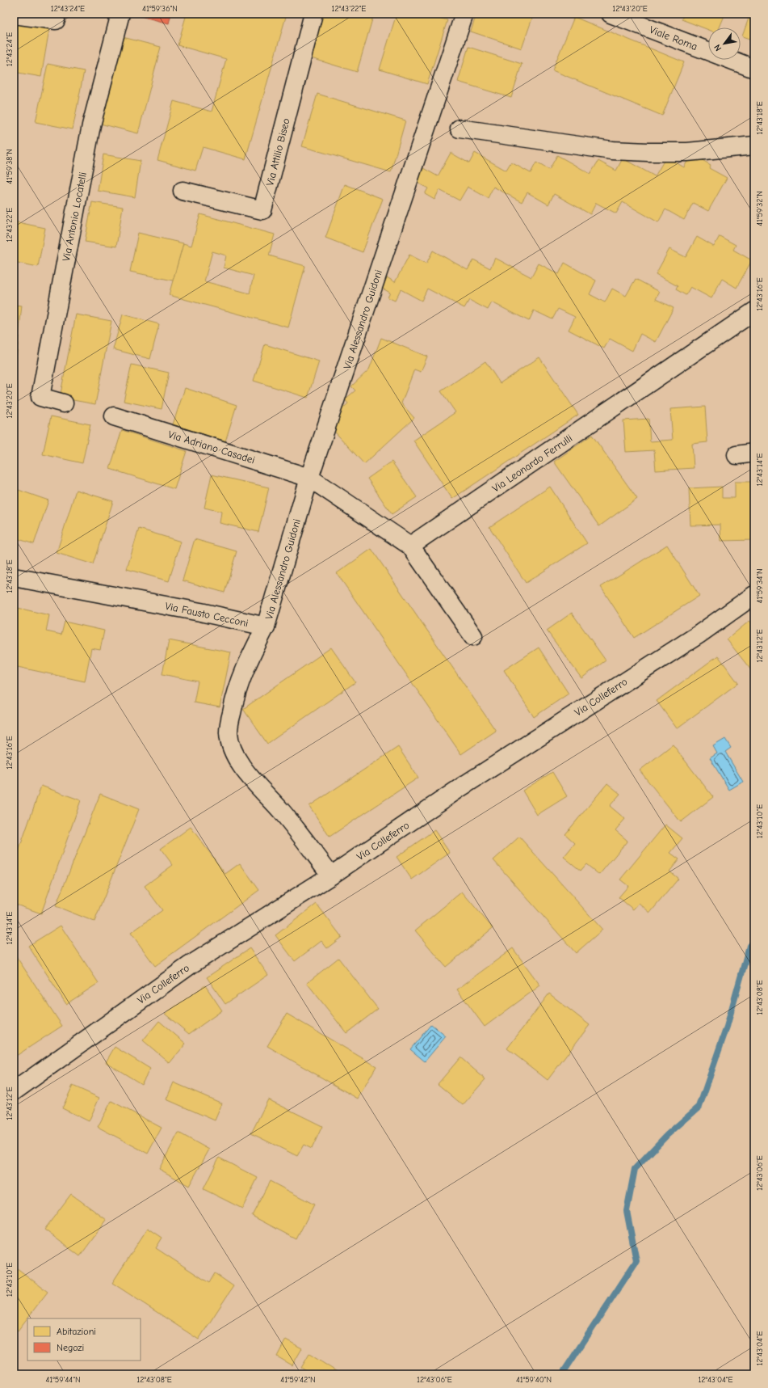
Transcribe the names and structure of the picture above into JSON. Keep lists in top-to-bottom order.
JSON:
{
  "streets": {
    "street": [
      "Viale Roma",
      "Via Attilio Biseo",
      "Via Antonio Locatelli",
      "Via Alessandro Guidoni",
      "Via Adriano Casadei",
      "Via Leonardo Ferrulli",
      "Via Fausto Cecconi",
      "Via Colleferro"
    ]
  },
  "crossings": [
    ["Via Alessandro Guidoni", "Via Adriano Casadei"],
    ["Via Alessandro Guidoni", "Via Fausto Cecconi"],
    ["Via Fausto Cecconi", "Via Colleferro"]
  ],
  "legend": ["Abitazioni", "Negozi"],
  "north": "bottom left",
  "coordinates": [
    "12°43'24\"E",
    "41°59'36\"N",
    "12°43'22\"E",
    "12°43'20\"E",
    "12°43'18\"E",
    "41°59'38\"N",
    "41°59'32\"N",
    "12°43'16\"E",
    "12°43'14\"E",
    "41°59'34\"N",
    "12°43'12\"E",
    "12°43'10\"E",
    "12°43'08\"E",
    "12°43'06\"E",
    "12°43'04\"E",
    "41°59'44\"N",
    "41°59'42\"N",
    "41°59'40\"N"
  ]
}
